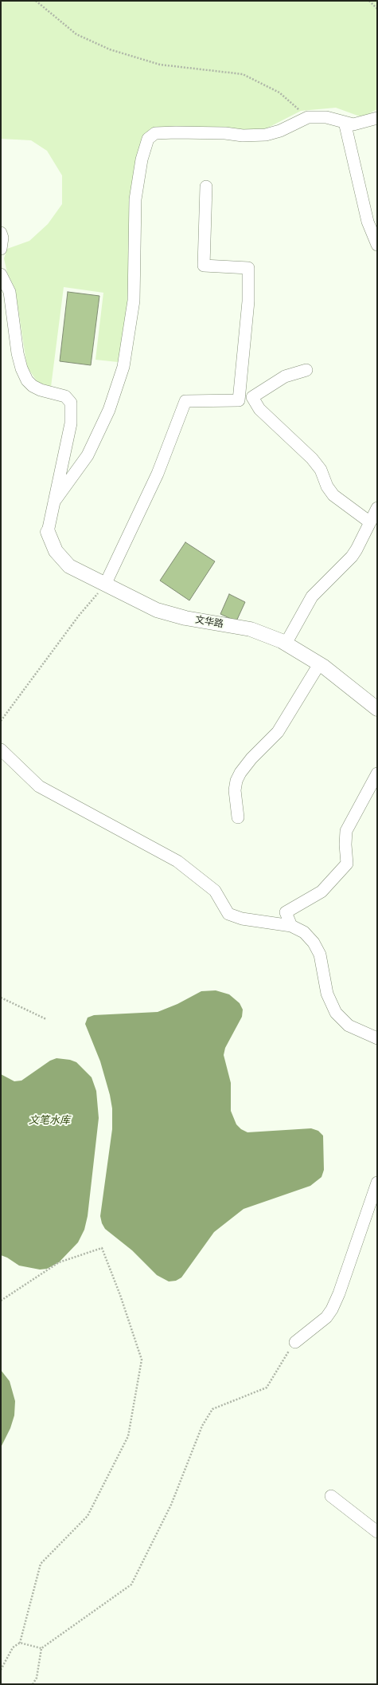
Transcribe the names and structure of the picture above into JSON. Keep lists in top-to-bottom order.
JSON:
{
  "streets": {
    "street": ["文华路"]
  },
  "water": ["文笔水库"]
}
